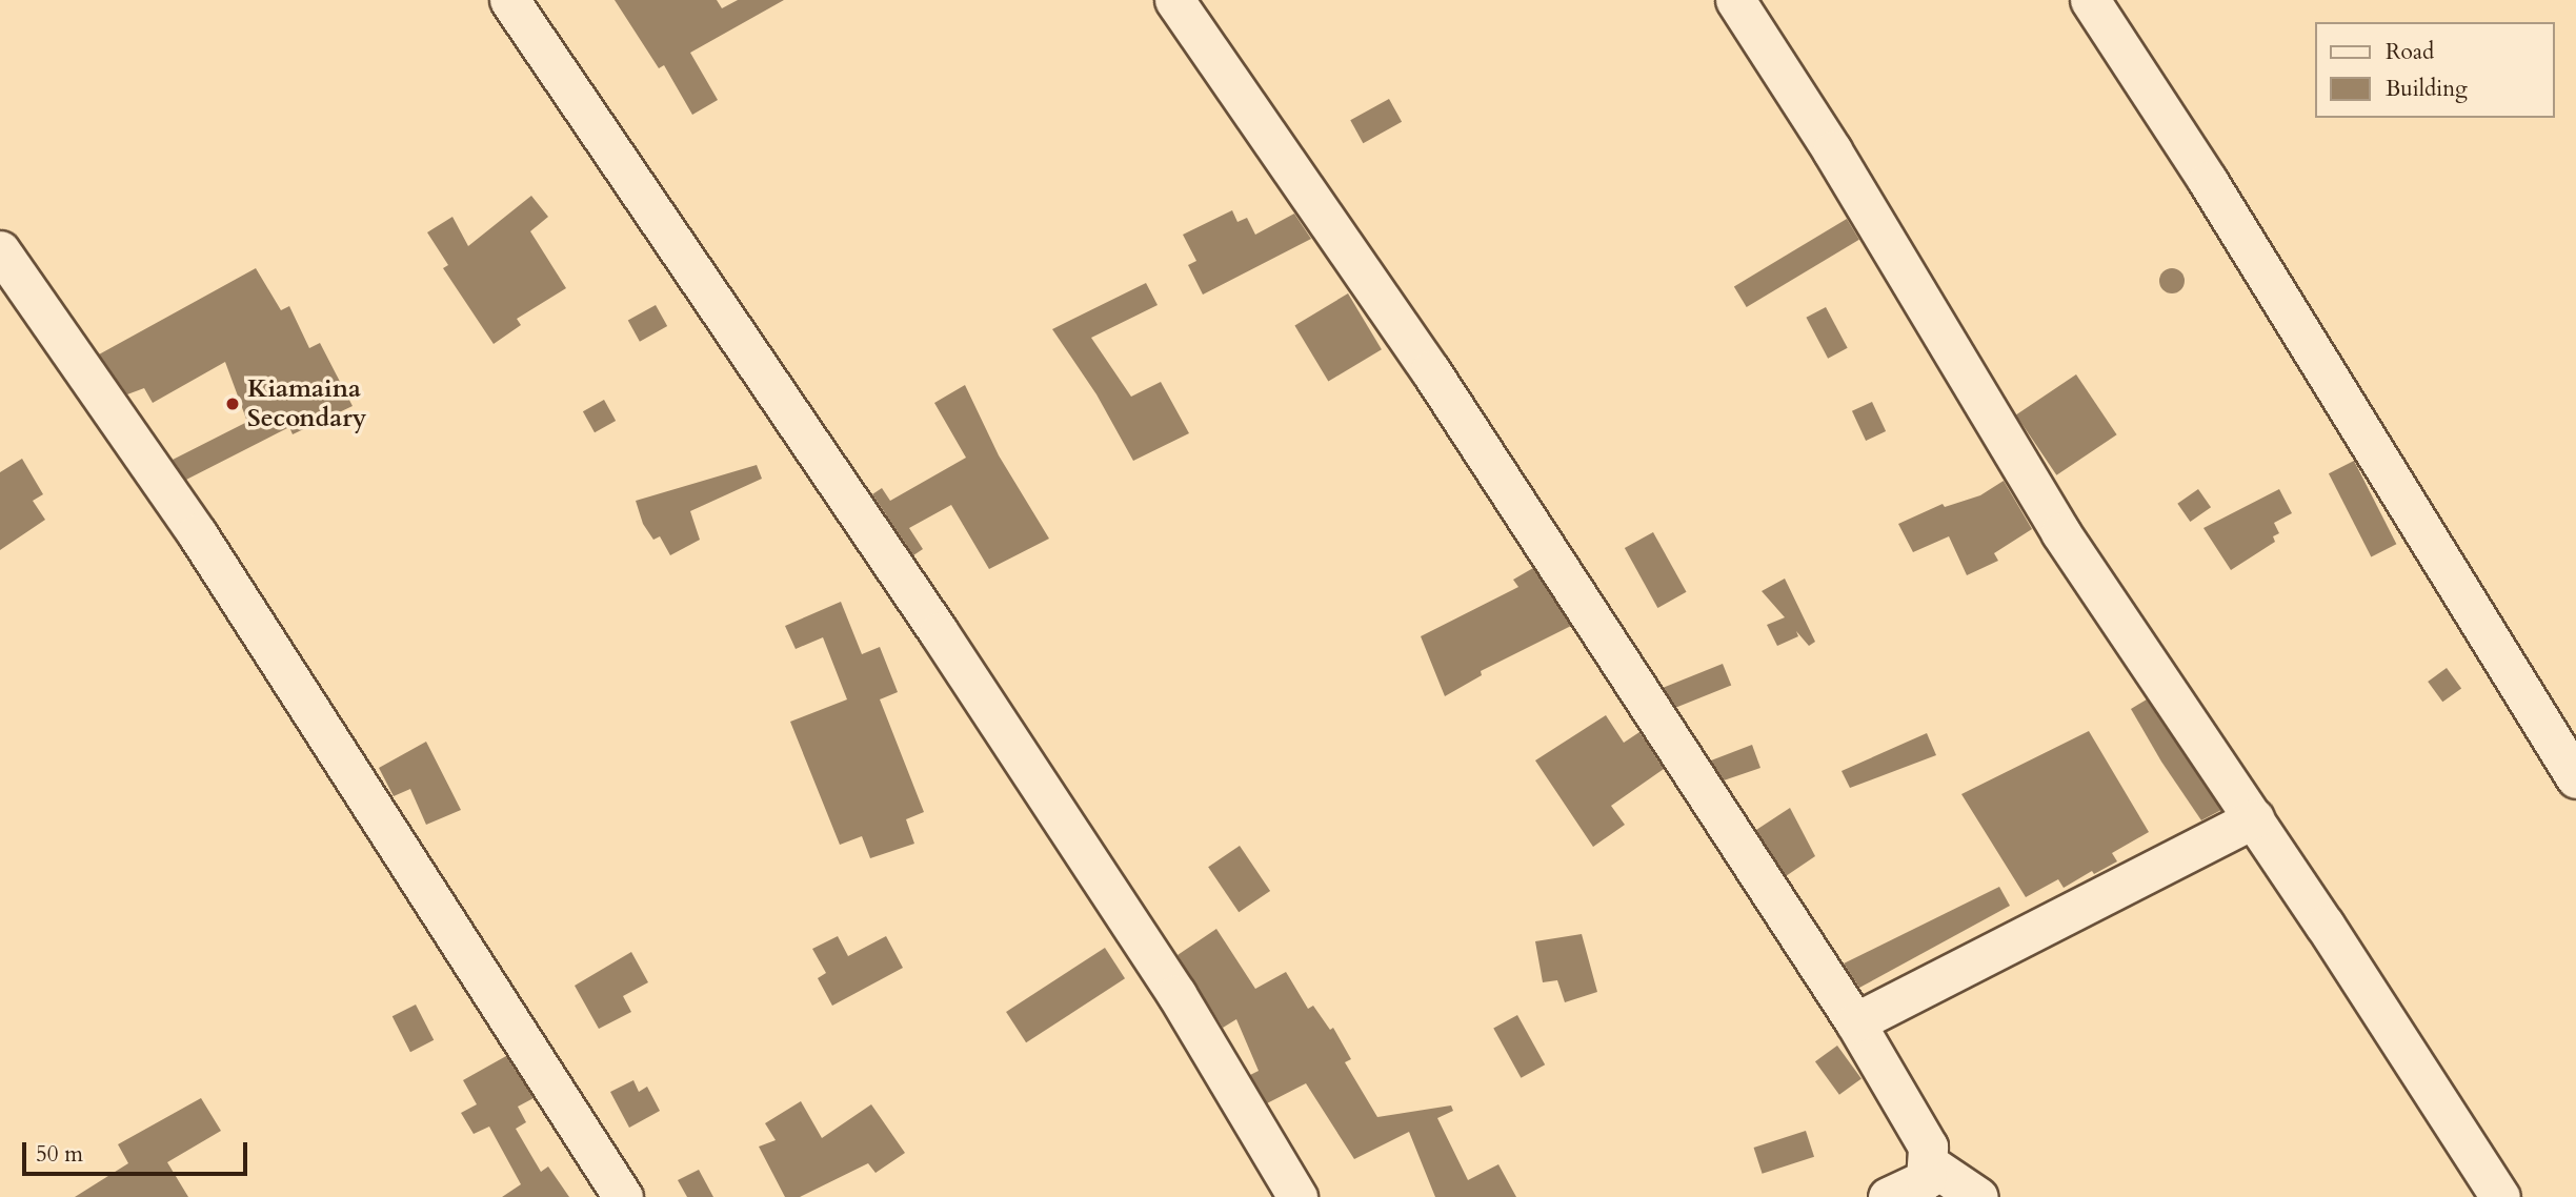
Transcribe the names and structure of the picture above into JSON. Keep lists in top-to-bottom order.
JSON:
{
  "places": ["Kiamaina Secondary"],
  "legend": ["Road", "Building"],
  "scale_bar": "50 m"
}
